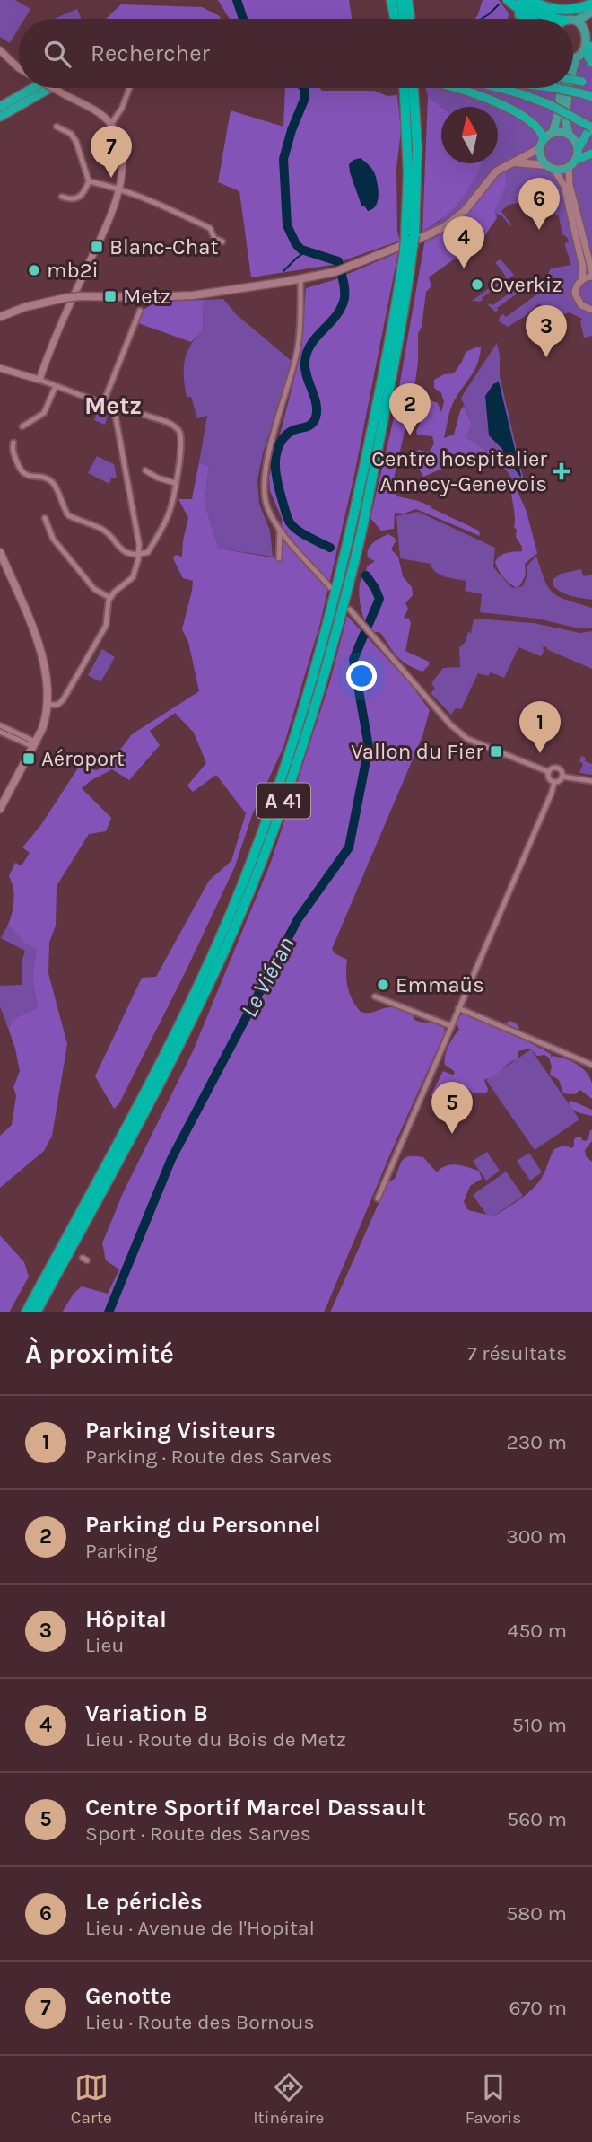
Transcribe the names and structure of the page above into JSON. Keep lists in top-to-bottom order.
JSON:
{
  "streets": {
    "highway": ["A 41"]
  },
  "districts": ["Metz"],
  "water": ["Le Viéran"],
  "places": {
    "transit": [
      "Blanc-Chat",
      "Metz",
      "Vallon du Fier",
      "Aéroport"
    ],
    "other": ["mb2i", "Overkiz", "Emmaüs"],
    "health": ["Centre hospitalier Annecy-Genevois"]
  },
  "north": "top",
  "page": {
    "search": "Rechercher",
    "pins": [
      "7",
      "6",
      "4",
      "3",
      "2",
      "1",
      "5"
    ],
    "heading": ["À proximité", "7 résultats"],
    "list": [
      {
        "mark": "1",
        "name": "Parking Visiteurs",
        "note": "Parking · Route des Sarves",
        "value": "230 m"
      },
      {
        "mark": "2",
        "name": "Parking du Personnel",
        "note": "Parking",
        "value": "300 m"
      },
      {
        "mark": "3",
        "name": "Hôpital",
        "note": "Lieu",
        "value": "450 m"
      },
      {
        "mark": "4",
        "name": "Variation B",
        "note": "Lieu · Route du Bois de Metz",
        "value": "510 m"
      },
      {
        "mark": "5",
        "name": "Centre Sportif Marcel Dassault",
        "note": "Sport · Route des Sarves",
        "value": "560 m"
      },
      {
        "mark": "6",
        "name": "Le périclès",
        "note": "Lieu · Avenue de l'Hopital",
        "value": "580 m"
      },
      {
        "mark": "7",
        "name": "Genotte",
        "note": "Lieu · Route des Bornous",
        "value": "670 m"
      }
    ],
    "nav": ["Carte", "Itinéraire", "Favoris"]
  }
}
